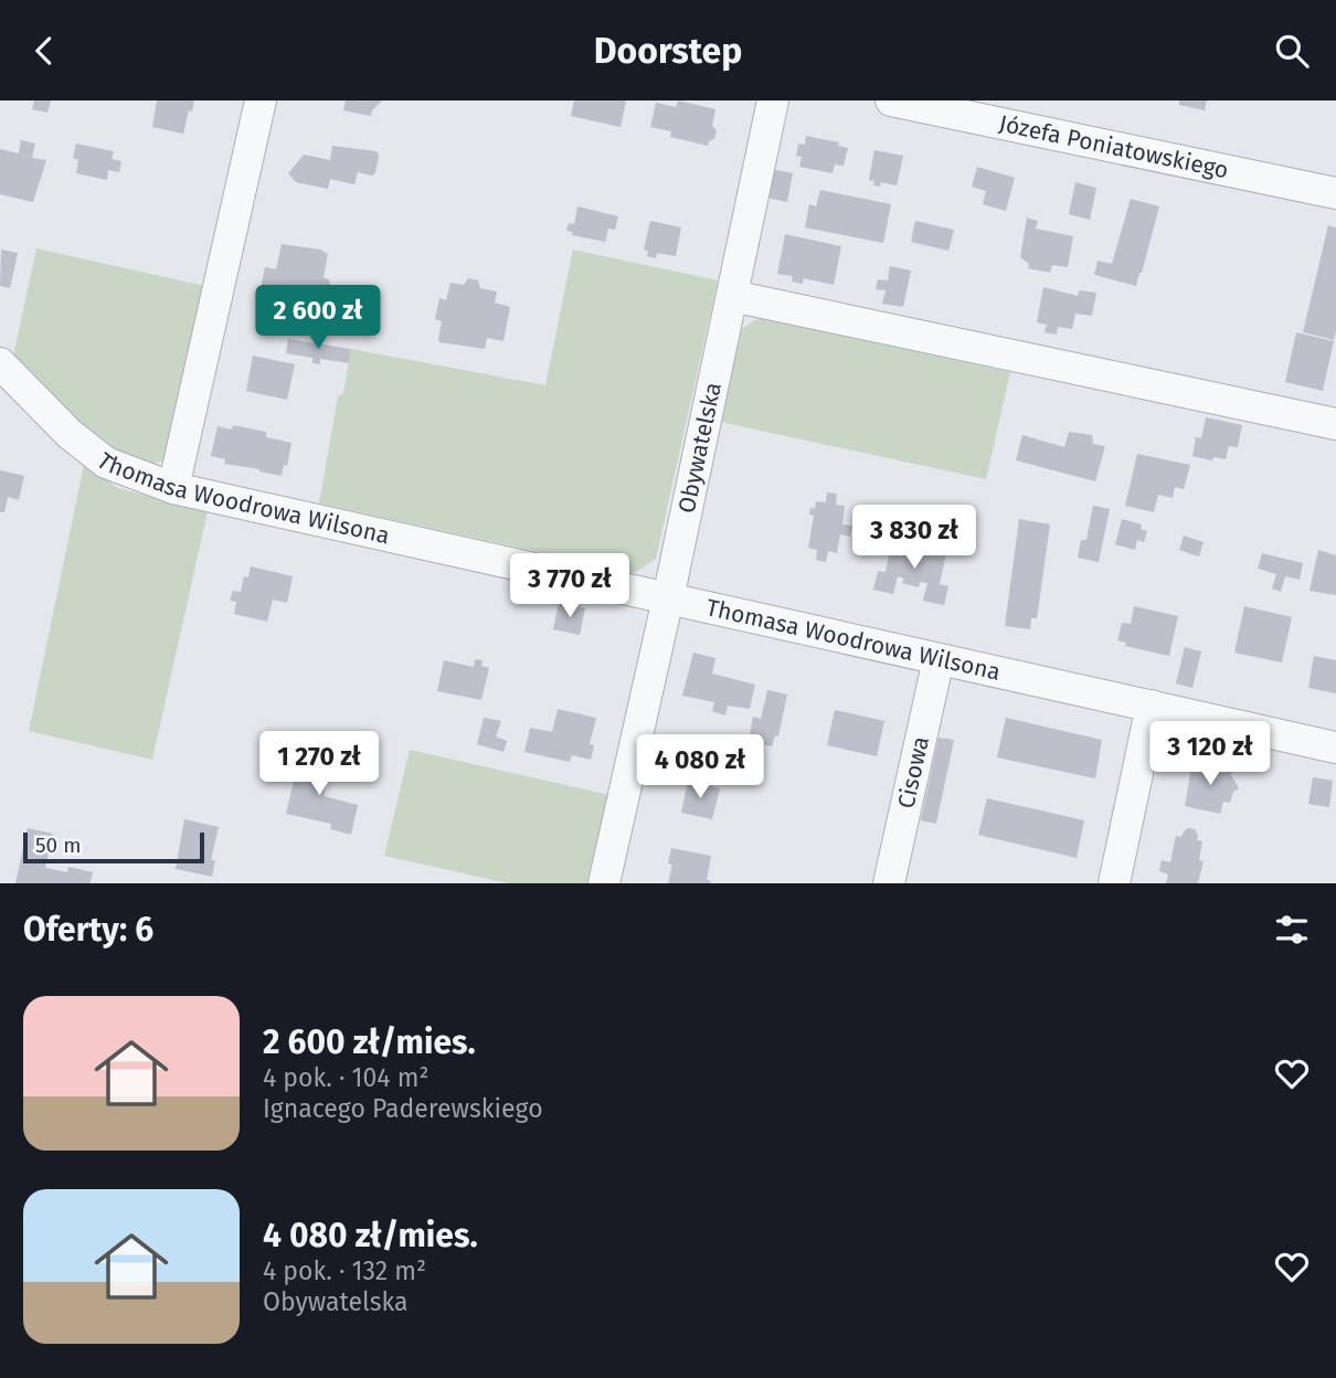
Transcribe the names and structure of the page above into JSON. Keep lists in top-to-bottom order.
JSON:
{
  "streets": {
    "street": [
      "Józefa Poniatowskiego",
      "Obywatelska",
      "Thomasa Woodrowa Wilsona",
      "Cisowa"
    ]
  },
  "crossings": [
    ["Obywatelska", "Thomasa Woodrowa Wilsona"],
    ["Thomasa Woodrowa Wilsona", "Cisowa"]
  ],
  "scale_bar": "50 m",
  "page": {
    "header": "Doorstep",
    "price": [
      "2 600 zł",
      "3 830 zł",
      "3 770 zł",
      "3 120 zł",
      "1 270 zł",
      "4 080 zł"
    ],
    "scale": "50 m",
    "heading": "Oferty: 6",
    "list": [
      {
        "name": "2 600 zł/mies.",
        "note": "4 pok. · 104 m² · Ignacego Paderewskiego"
      },
      {
        "name": "4 080 zł/mies.",
        "note": "4 pok. · 132 m² · Obywatelska"
      }
    ]
  }
}
